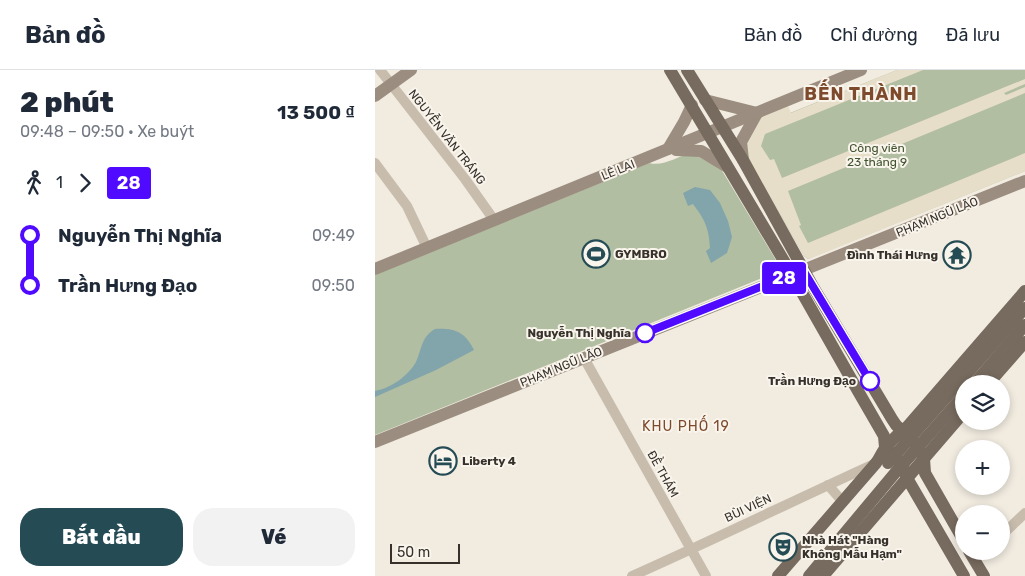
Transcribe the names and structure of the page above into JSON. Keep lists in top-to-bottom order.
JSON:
{
  "streets": {
    "main road": ["LÊ LAI", "PHẠM NGŨ LÃO"],
    "street": ["NGUYỄN VĂN TRÁNG", "ÐỀ THÁM", "BÙI VIỆN"]
  },
  "crossings": [
    ["NGUYỄN VĂN TRÁNG", "LÊ LAI"],
    ["PHẠM NGŨ LÃO", "ÐỀ THÁM"],
    ["ÐỀ THÁM", "BÙI VIỆN"]
  ],
  "districts": ["BẾN THÀNH", "KHU PHỐ 19"],
  "parks": ["Công viên 23 tháng 9"],
  "places": {
    "sports": ["GYMBRO"],
    "temple": ["Đình Thái Hưng"],
    "other": ["Nguyễn Thị Nghĩa", "Trần Hưng Đạo"],
    "hotel": ["Liberty 4"],
    "theatre": ["Nhà Hát \"Hàng Không Mẫu Hạm\""]
  },
  "lines": ["bus line 28"],
  "scale_bar": "50 m",
  "page": {
    "header": "Bản đồ",
    "nav": ["Bản đồ", "Chỉ đường", "Đã lưu"],
    "heading": ["2 phút", "09:48 – 09:50 · Xe buýt", "13 500 ₫"],
    "on_map": "28",
    "legs": ["1", "28"],
    "list": [
      {
        "name": "Nguyễn Thị Nghĩa",
        "value": "09:49"
      },
      {
        "name": "Trần Hưng Đạo",
        "value": "09:50"
      }
    ],
    "map_buttons": ["+", "−"],
    "buttons": ["Bắt đầu", "Vé"],
    "scale": "50 m"
  }
}
